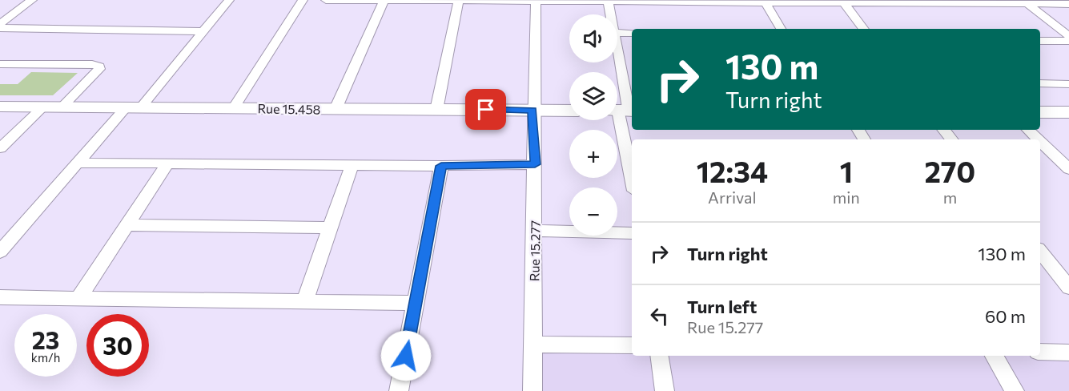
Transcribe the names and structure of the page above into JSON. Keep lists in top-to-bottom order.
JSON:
{
  "streets": {
    "main road": ["Rue 15.458"],
    "street": ["Rue 15.277"]
  },
  "crossings": [
    ["Rue 15.458", "Rue 15.277"]
  ],
  "page": {
    "map_buttons": ["+", "−"],
    "turn": ["130 m", "Turn right"],
    "eta": [
      "12:34",
      "Arrival",
      "1",
      "min",
      "270",
      "m"
    ],
    "list": [
      {
        "name": "Turn right",
        "value": "130 m"
      },
      {
        "name": "Turn left",
        "note": "Rue 15.277",
        "value": "60 m"
      }
    ],
    "speed": "23 km/h",
    "limit": "30"
  }
}
